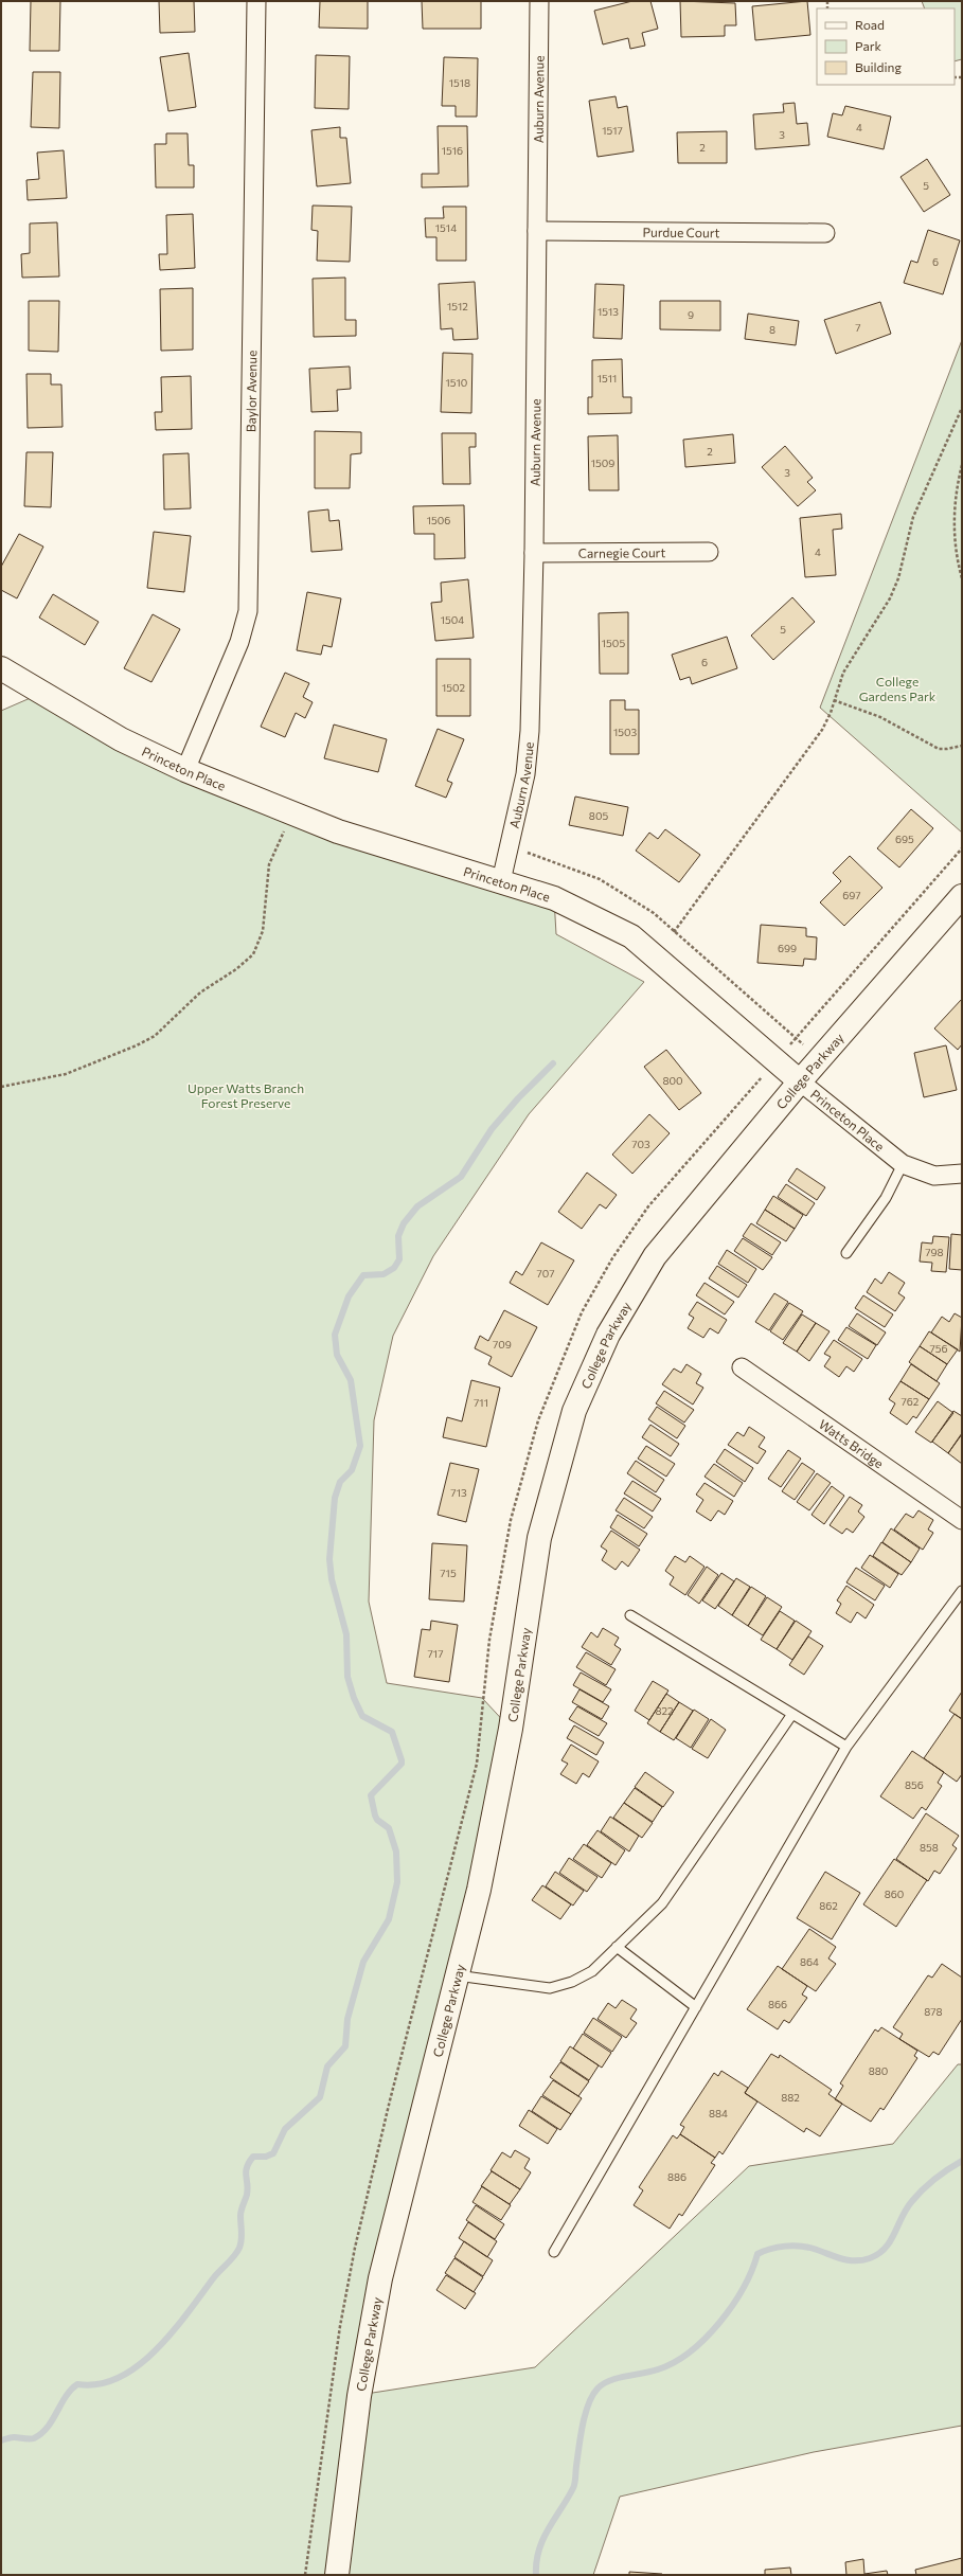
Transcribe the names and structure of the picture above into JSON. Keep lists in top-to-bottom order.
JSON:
{
  "streets": {
    "street": [
      "Auburn Avenue",
      "Purdue Court",
      "Baylor Avenue",
      "Carnegie Court",
      "Princeton Place",
      "College Parkway",
      "Watts Bridge"
    ]
  },
  "crossings": [
    ["Auburn Avenue", "Purdue Court"],
    ["Auburn Avenue", "Carnegie Court"],
    ["Auburn Avenue", "Princeton Place"],
    ["Baylor Avenue", "Princeton Place"],
    ["Princeton Place", "College Parkway"]
  ],
  "parks": ["College Gardens Park", "Upper Watts Branch Forest Preserve"],
  "house_numbers": [
    "1518",
    "4",
    "1517",
    "3",
    "2",
    "1516",
    "5",
    "1514",
    "6",
    "1512",
    "1513",
    "9",
    "7",
    "8",
    "1511",
    "1510",
    "2",
    "1509",
    "3",
    "1506",
    "4",
    "1504",
    "5",
    "1505",
    "6",
    "1502",
    "1503",
    "805",
    "695",
    "697",
    "699",
    "800",
    "703",
    "798",
    "707",
    "709",
    "756",
    "762",
    "711",
    "713",
    "715",
    "717",
    "822",
    "856",
    "858",
    "860",
    "862",
    "864",
    "866",
    "878",
    "880",
    "882",
    "884",
    "886"
  ],
  "legend": ["Road", "Park", "Building"]
}
